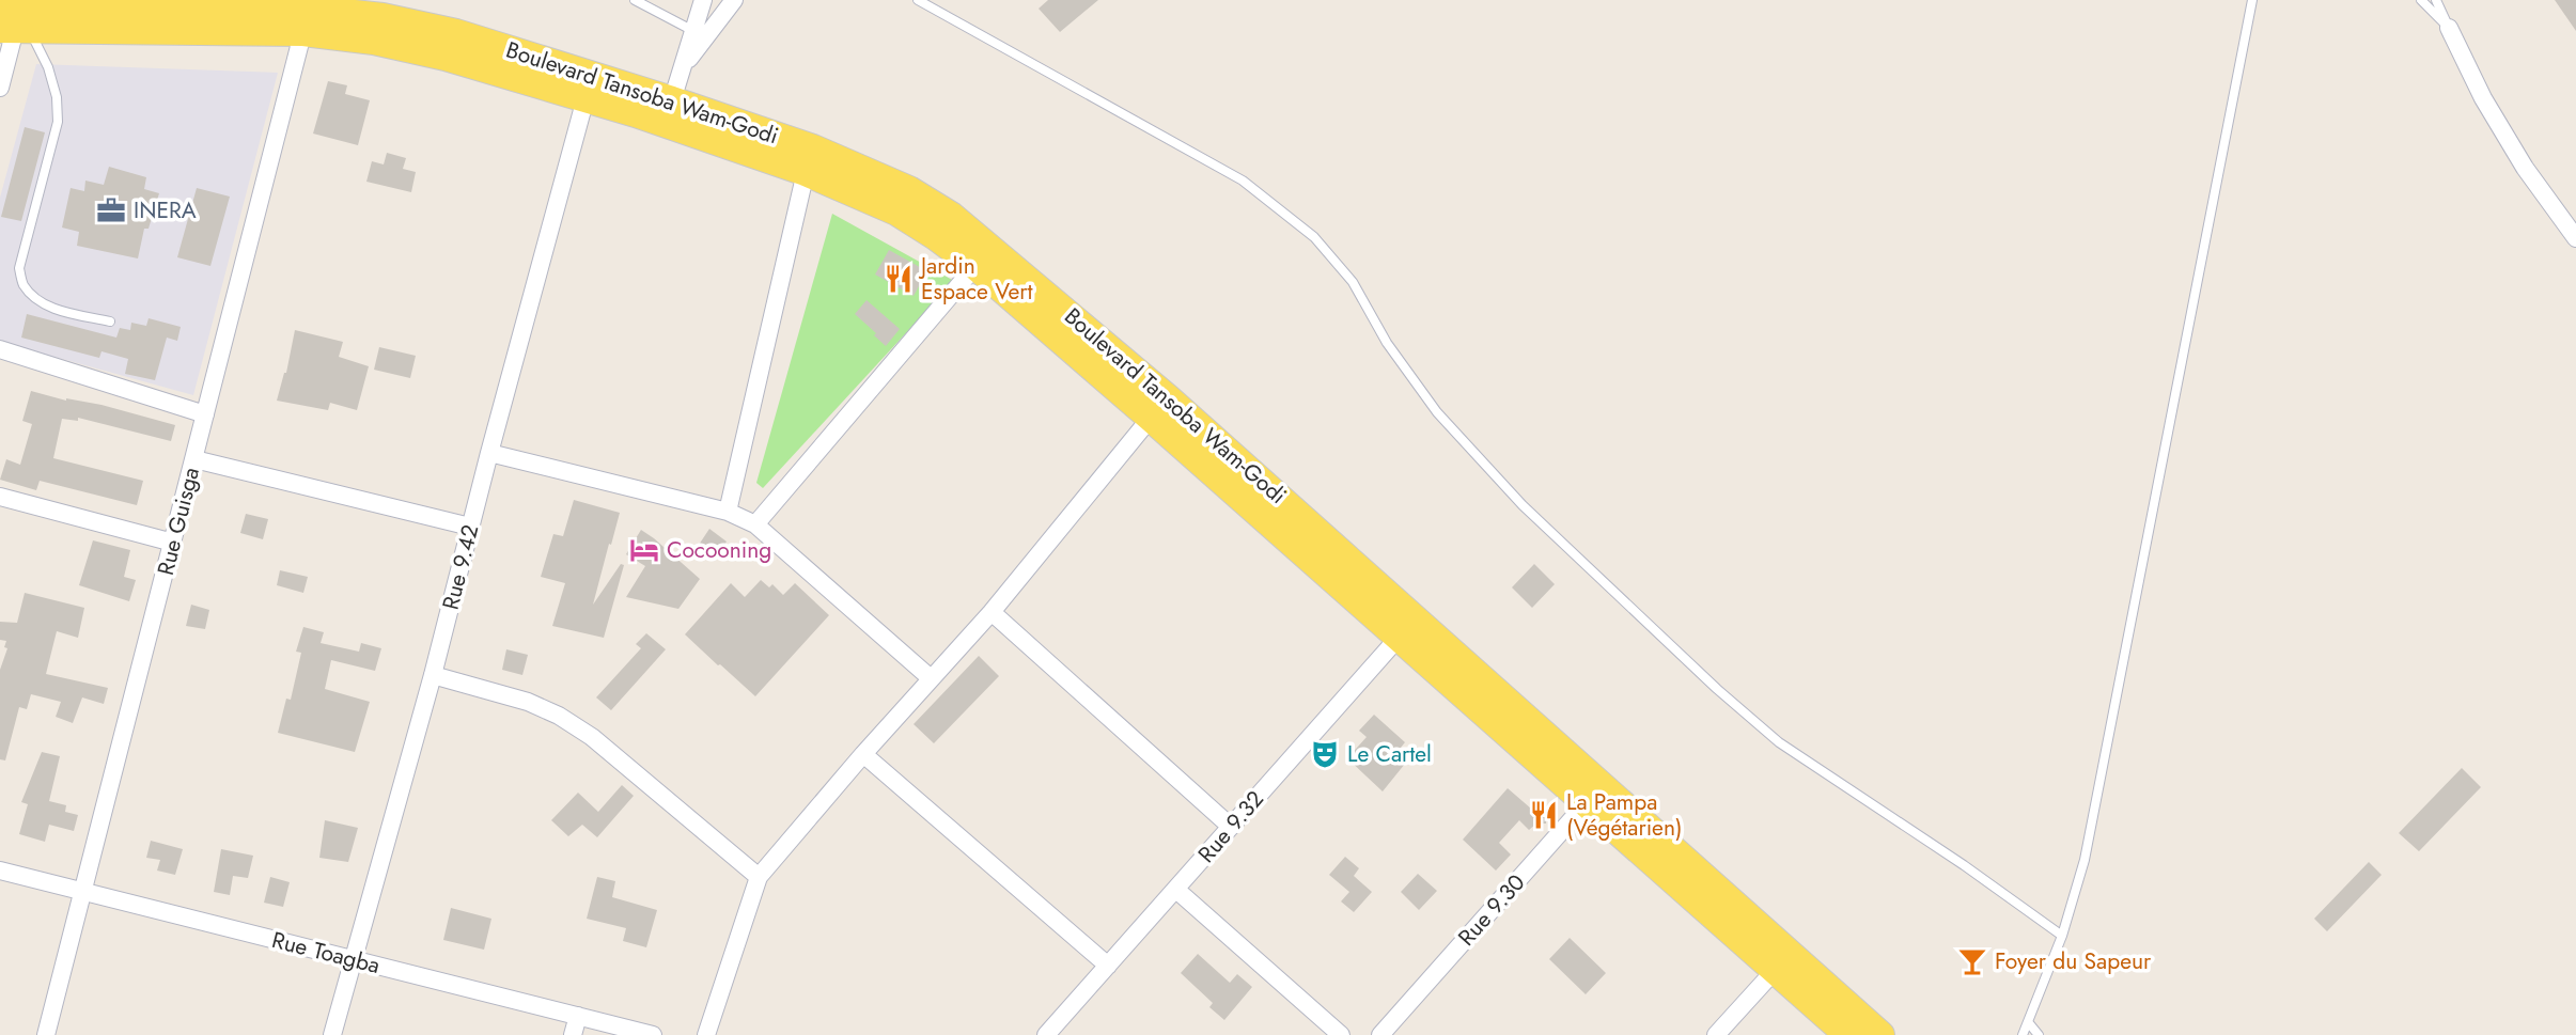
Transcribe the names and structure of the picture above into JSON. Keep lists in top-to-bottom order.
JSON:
{
  "streets": {
    "main road": ["Boulevard Tansoba Wam-Godi"],
    "street": [
      "Rue Guisga",
      "Rue 9.42",
      "Rue 9.32",
      "Rue 9.30",
      "Rue Toagba"
    ]
  },
  "crossings": [
    ["Boulevard Tansoba Wam-Godi", "Rue Guisga"],
    ["Boulevard Tansoba Wam-Godi", "Rue 9.42"],
    ["Boulevard Tansoba Wam-Godi", "Rue 9.32"],
    ["Boulevard Tansoba Wam-Godi", "Rue 9.30"],
    ["Rue Guisga", "Rue Toagba"],
    ["Rue 9.42", "Rue Toagba"]
  ],
  "places": {
    "office": ["INERA"],
    "restaurant": ["Jardin Espace Vert", "La Pampa (Végétarien)"],
    "hotel": ["Cocooning"],
    "theatre": ["Le Cartel"],
    "bar": ["Foyer du Sapeur"]
  }
}
